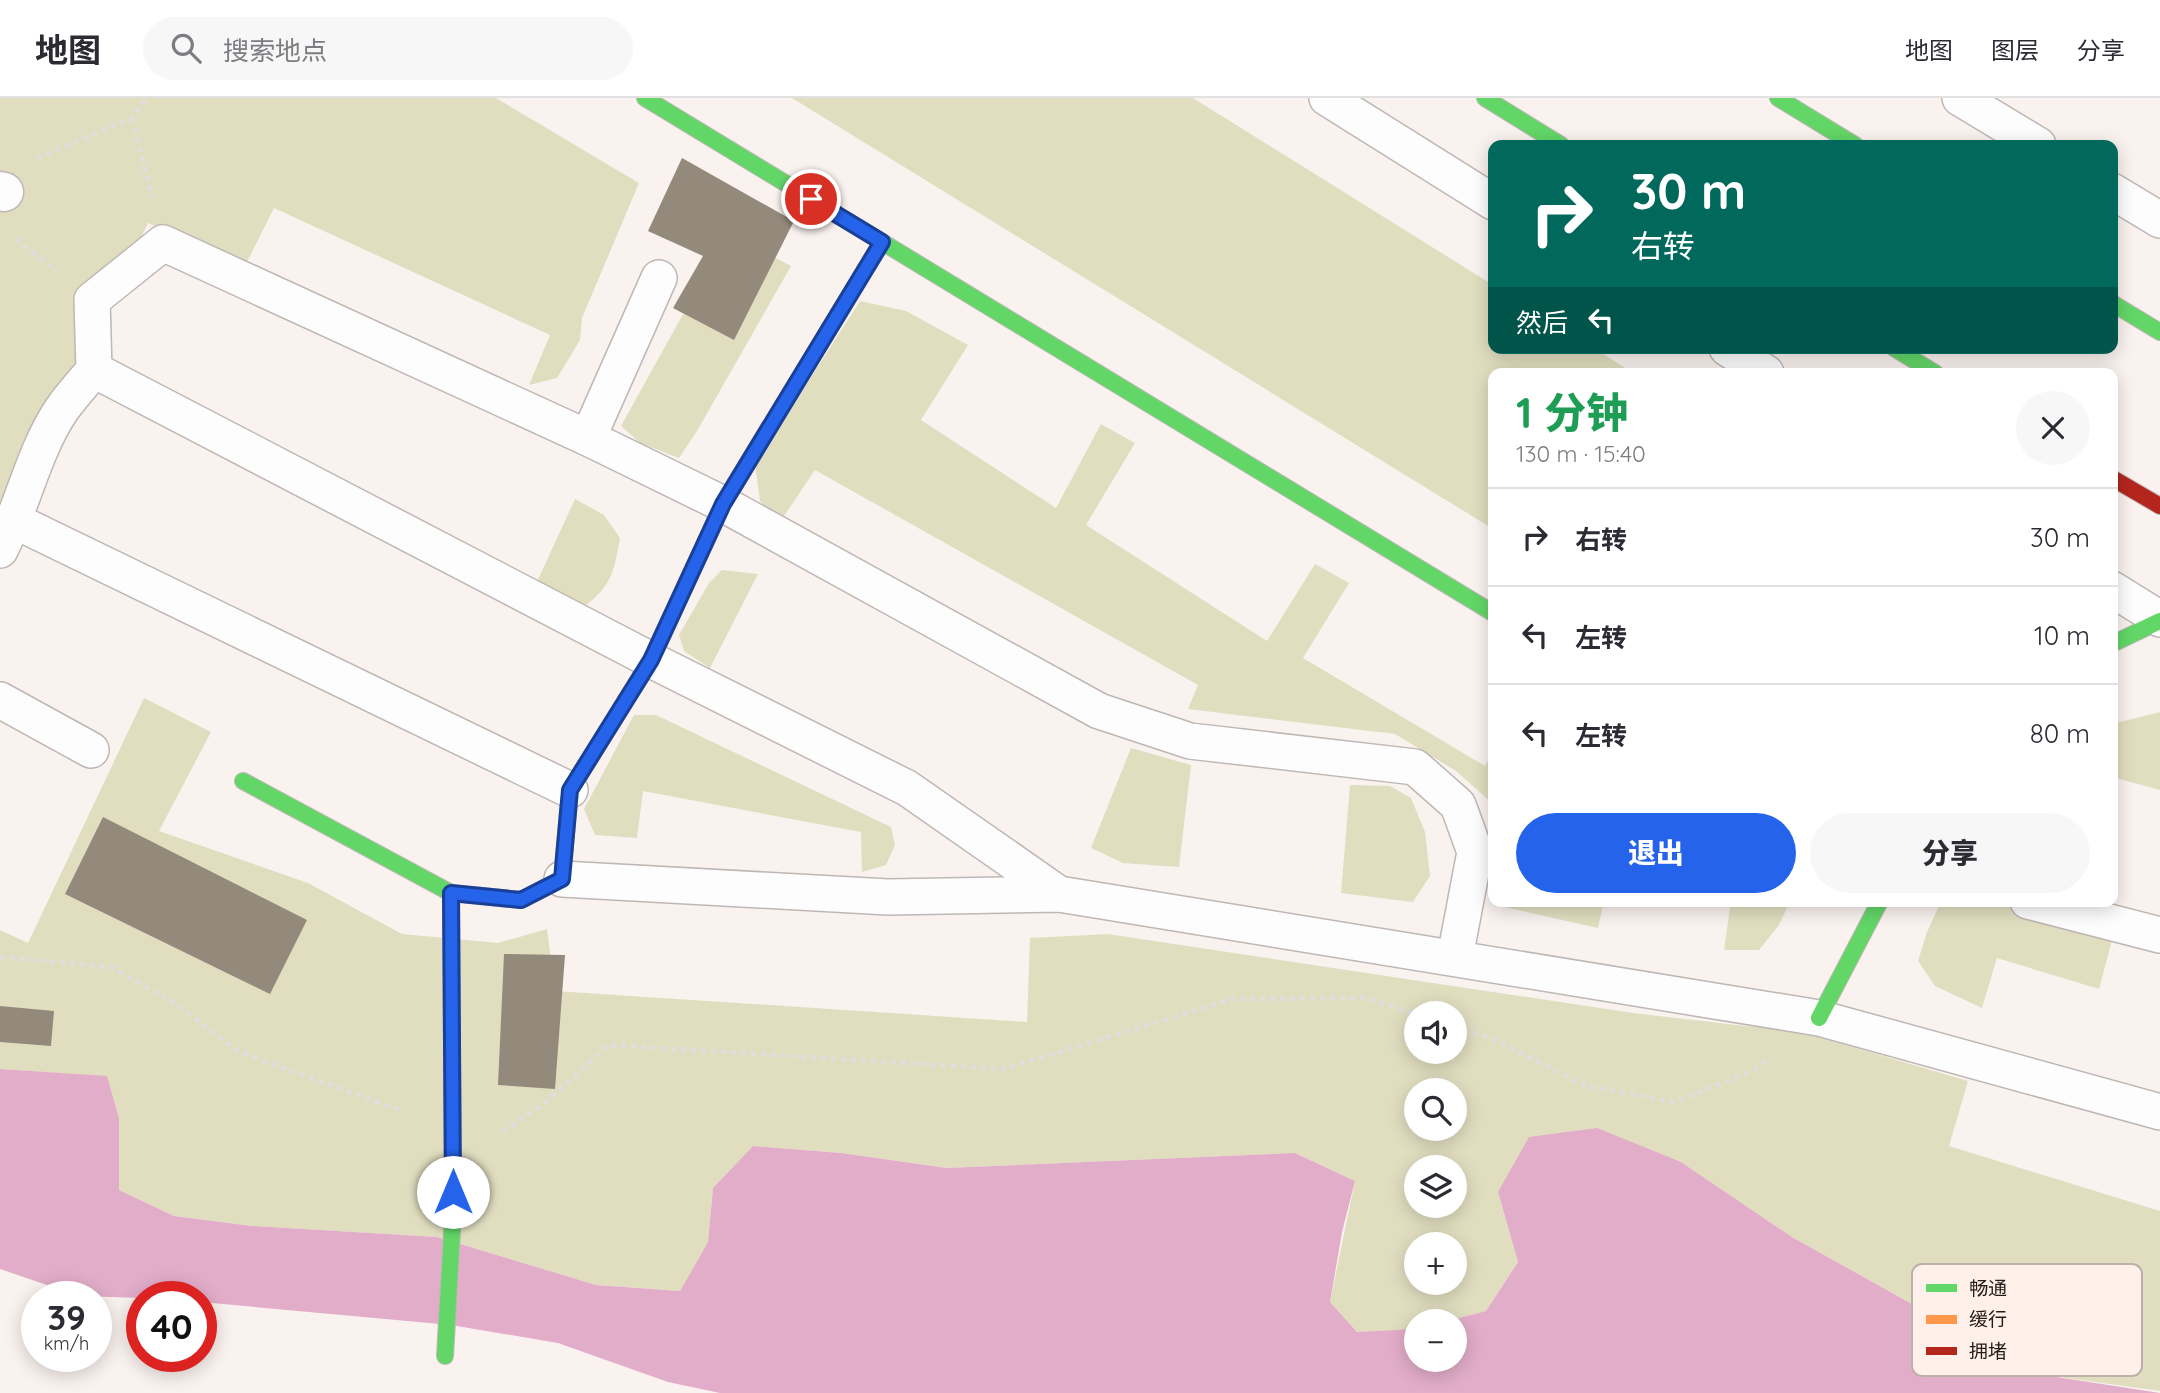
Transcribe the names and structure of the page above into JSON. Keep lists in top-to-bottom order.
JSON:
{
  "legend": ["畅通", "缓行", "拥堵"],
  "page": {
    "header": "地图",
    "search": "搜索地点",
    "nav": ["地图", "图层", "分享"],
    "turn": ["30 m", "右转"],
    "then": "然后",
    "heading": ["1 分钟", "130 m · 15:40"],
    "list": [
      {
        "name": "右转",
        "value": "30 m"
      },
      {
        "name": "左转",
        "value": "10 m"
      },
      {
        "name": "左转",
        "value": "80 m"
      }
    ],
    "buttons": ["退出", "分享"],
    "map_buttons": ["+", "−"],
    "speed": "39 km/h",
    "limit": "40"
  }
}
